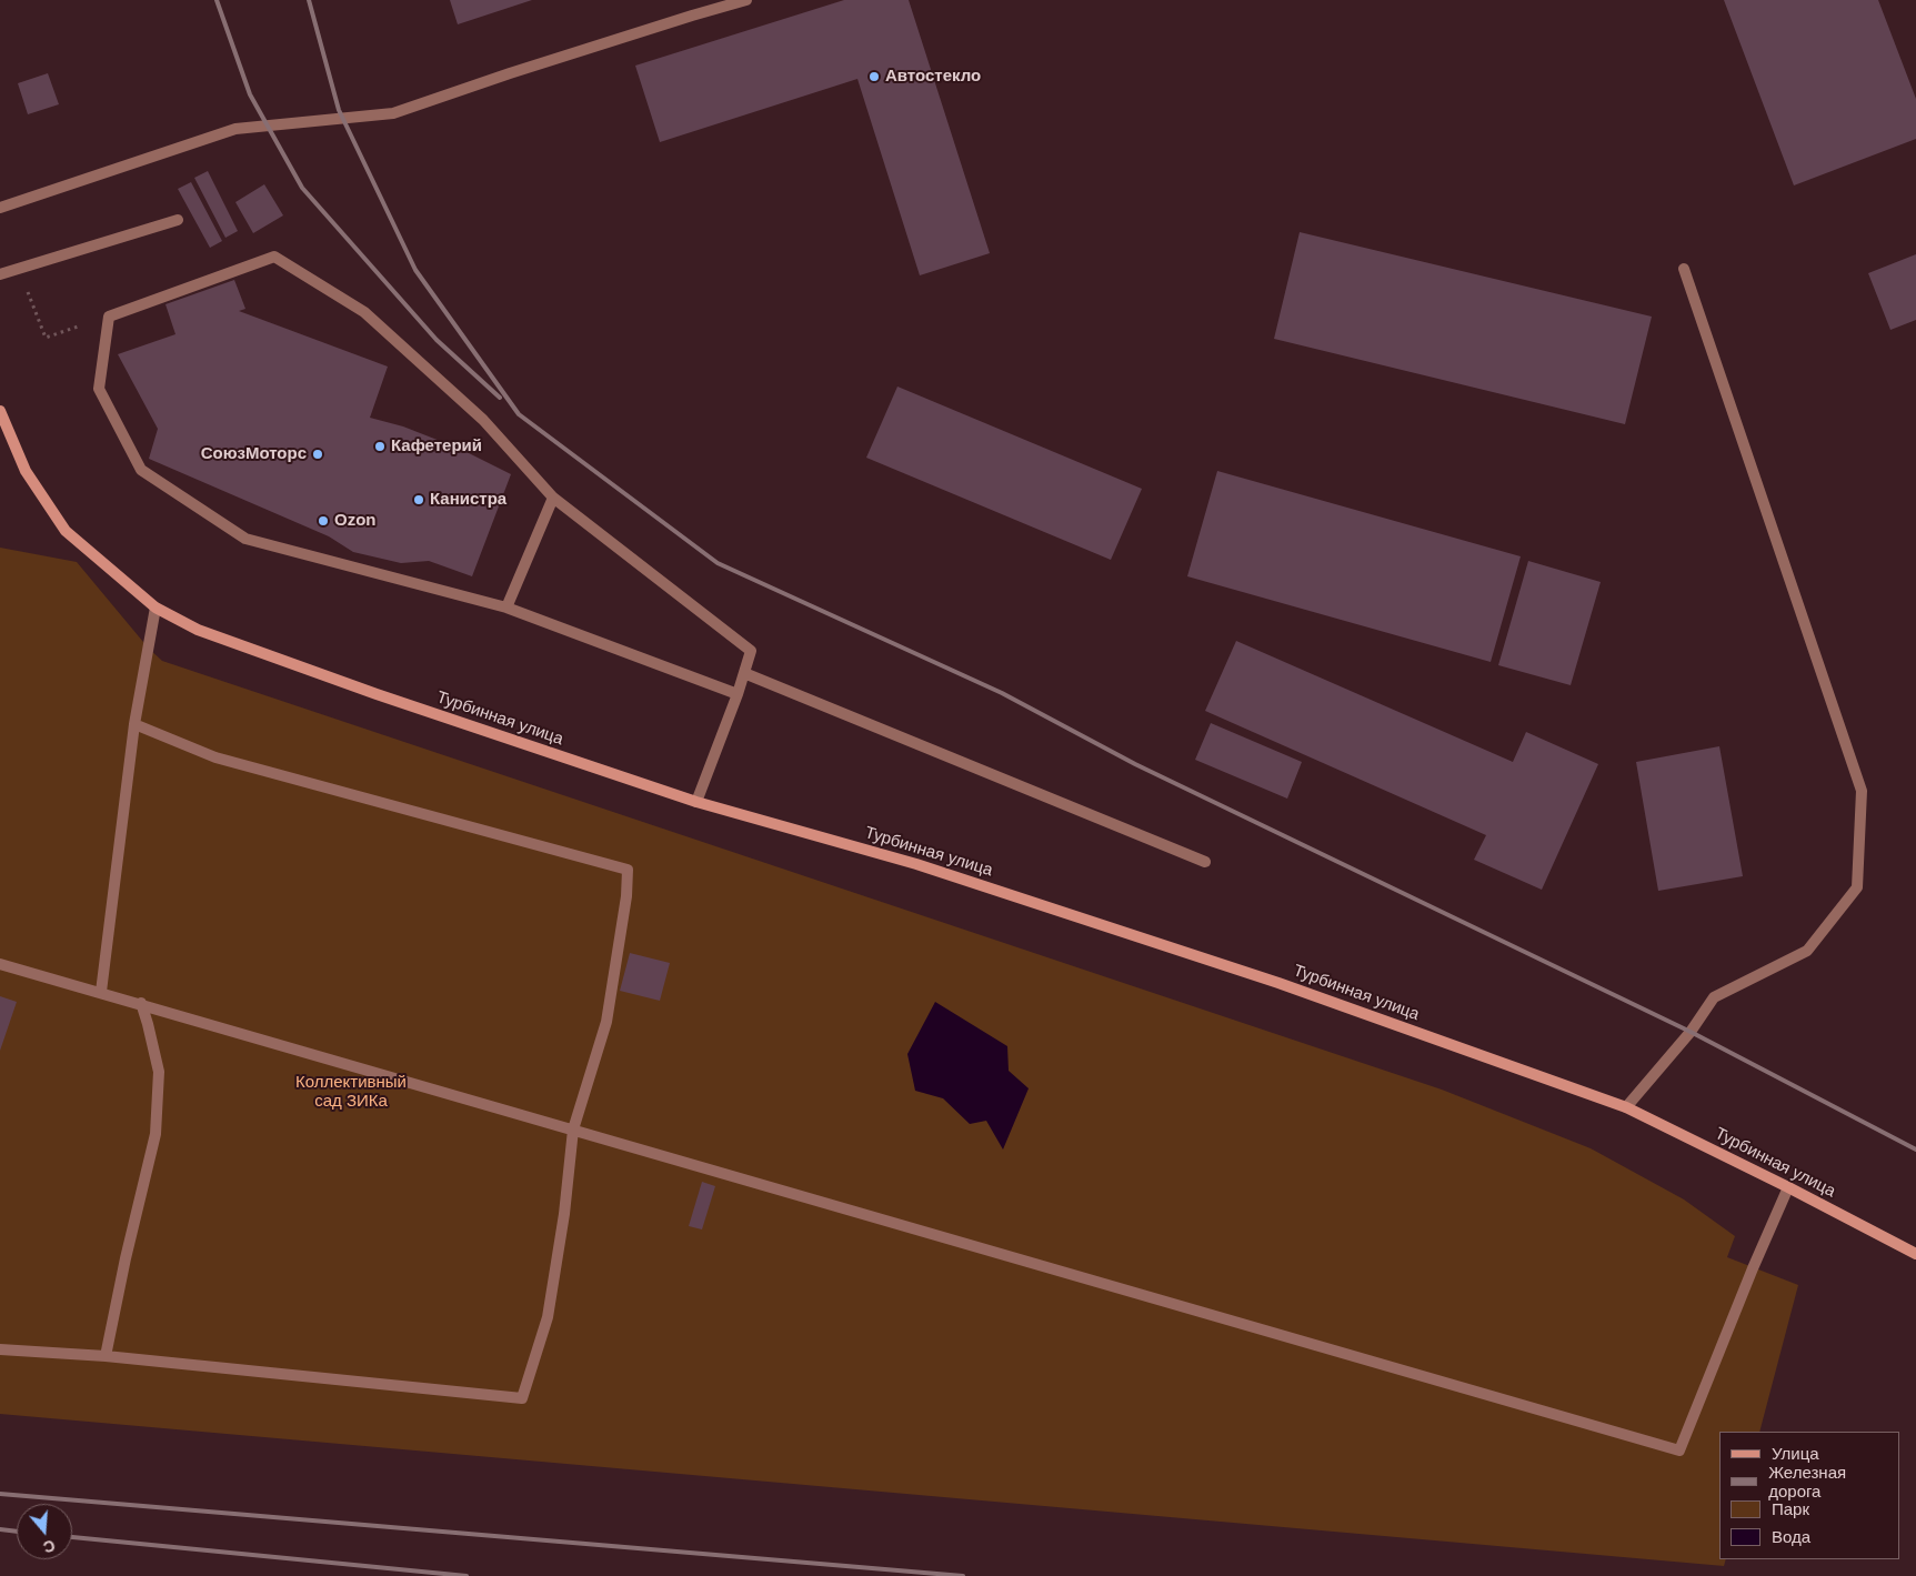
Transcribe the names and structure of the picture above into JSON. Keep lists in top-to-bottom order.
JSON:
{
  "streets": {
    "main road": ["Турбинная улица"]
  },
  "parks": ["Коллективный сад ЗИКа"],
  "places": [
    "Автостекло",
    "Кафетерий",
    "СоюзМоторс",
    "Канистра",
    "Ozon"
  ],
  "legend": [
    "Улица",
    "Железная дорога",
    "Парк",
    "Вода"
  ],
  "north": "bottom"
}
